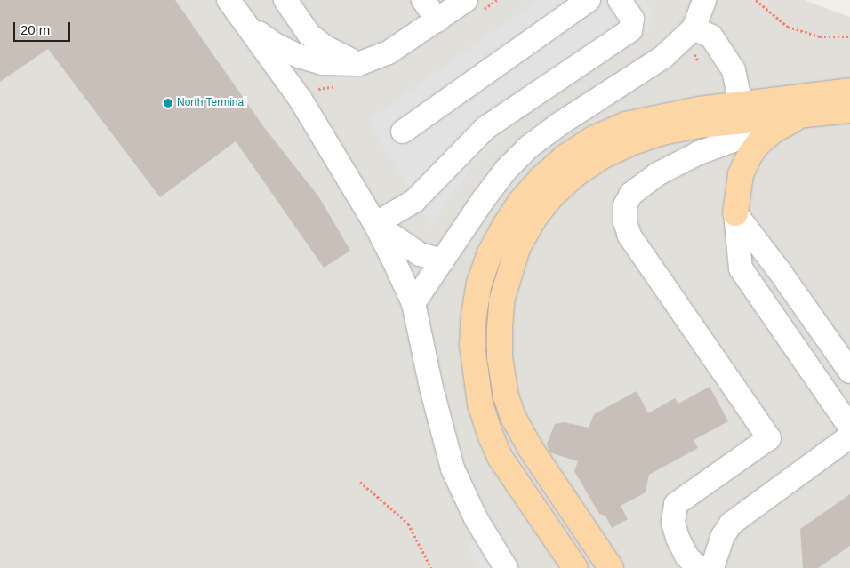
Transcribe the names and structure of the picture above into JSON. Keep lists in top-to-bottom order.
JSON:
{
  "places": ["North Terminal"],
  "scale_bar": "20 m"
}
